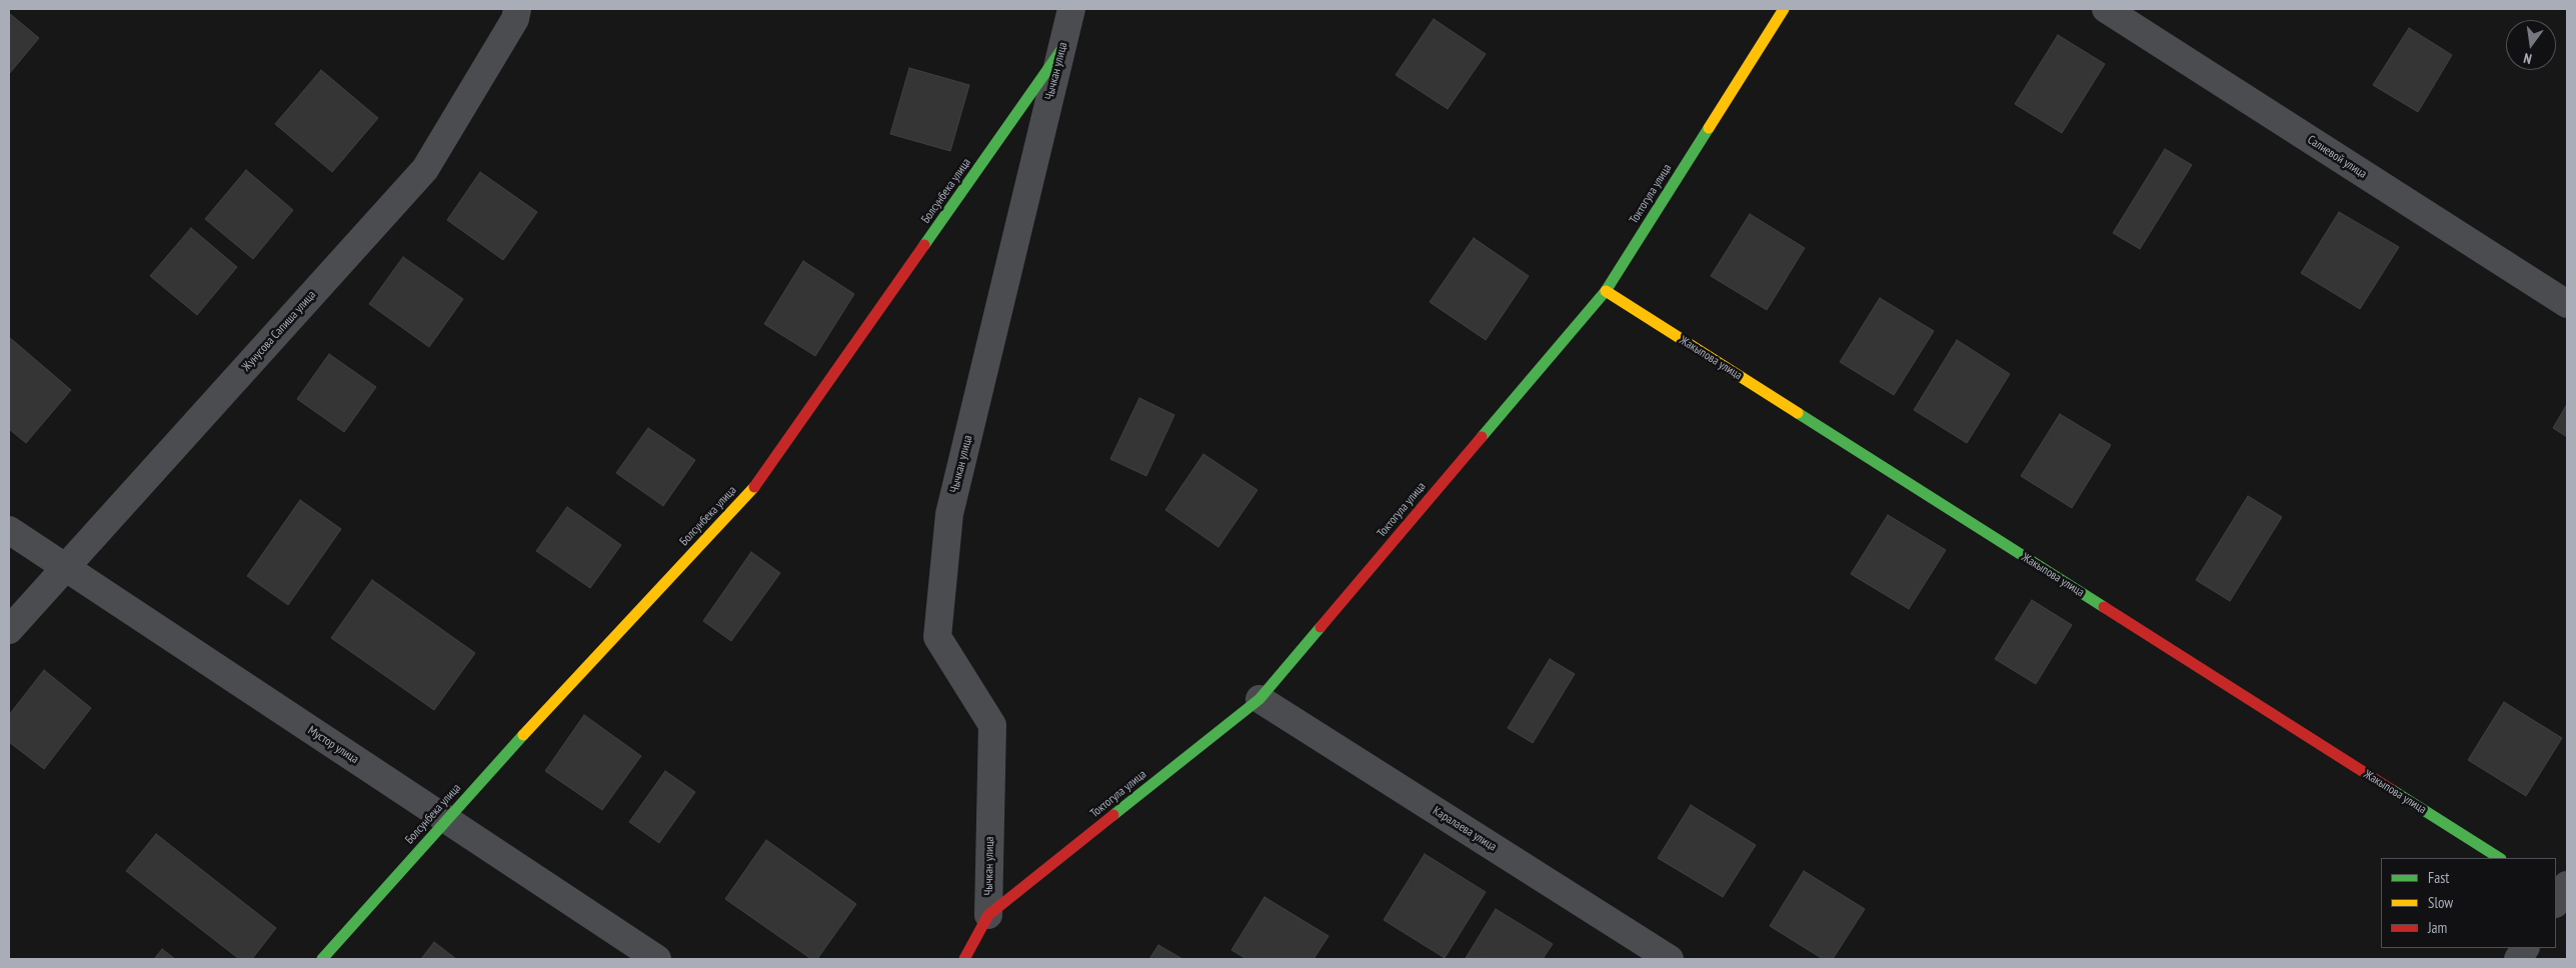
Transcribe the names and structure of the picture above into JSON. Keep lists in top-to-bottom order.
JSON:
{
  "streets": {
    "street": [
      "Чычкан улица",
      "Салиевой улица",
      "Болсунбека улица",
      "Токтогула улица",
      "Жунусова Сапиша улица",
      "Жакыпова улица",
      "Мустор улица",
      "Каралаева улица"
    ]
  },
  "crossings": [
    ["Чычкан улица", "Болсунбека улица"],
    ["Чычкан улица", "Токтогула улица"],
    ["Болсунбека улица", "Мустор улица"],
    ["Токтогула улица", "Жакыпова улица"],
    ["Токтогула улица", "Каралаева улица"],
    ["Жунусова Сапиша улица", "Мустор улица"]
  ],
  "legend": ["Fast", "Slow", "Jam"],
  "north": "bottom"
}
